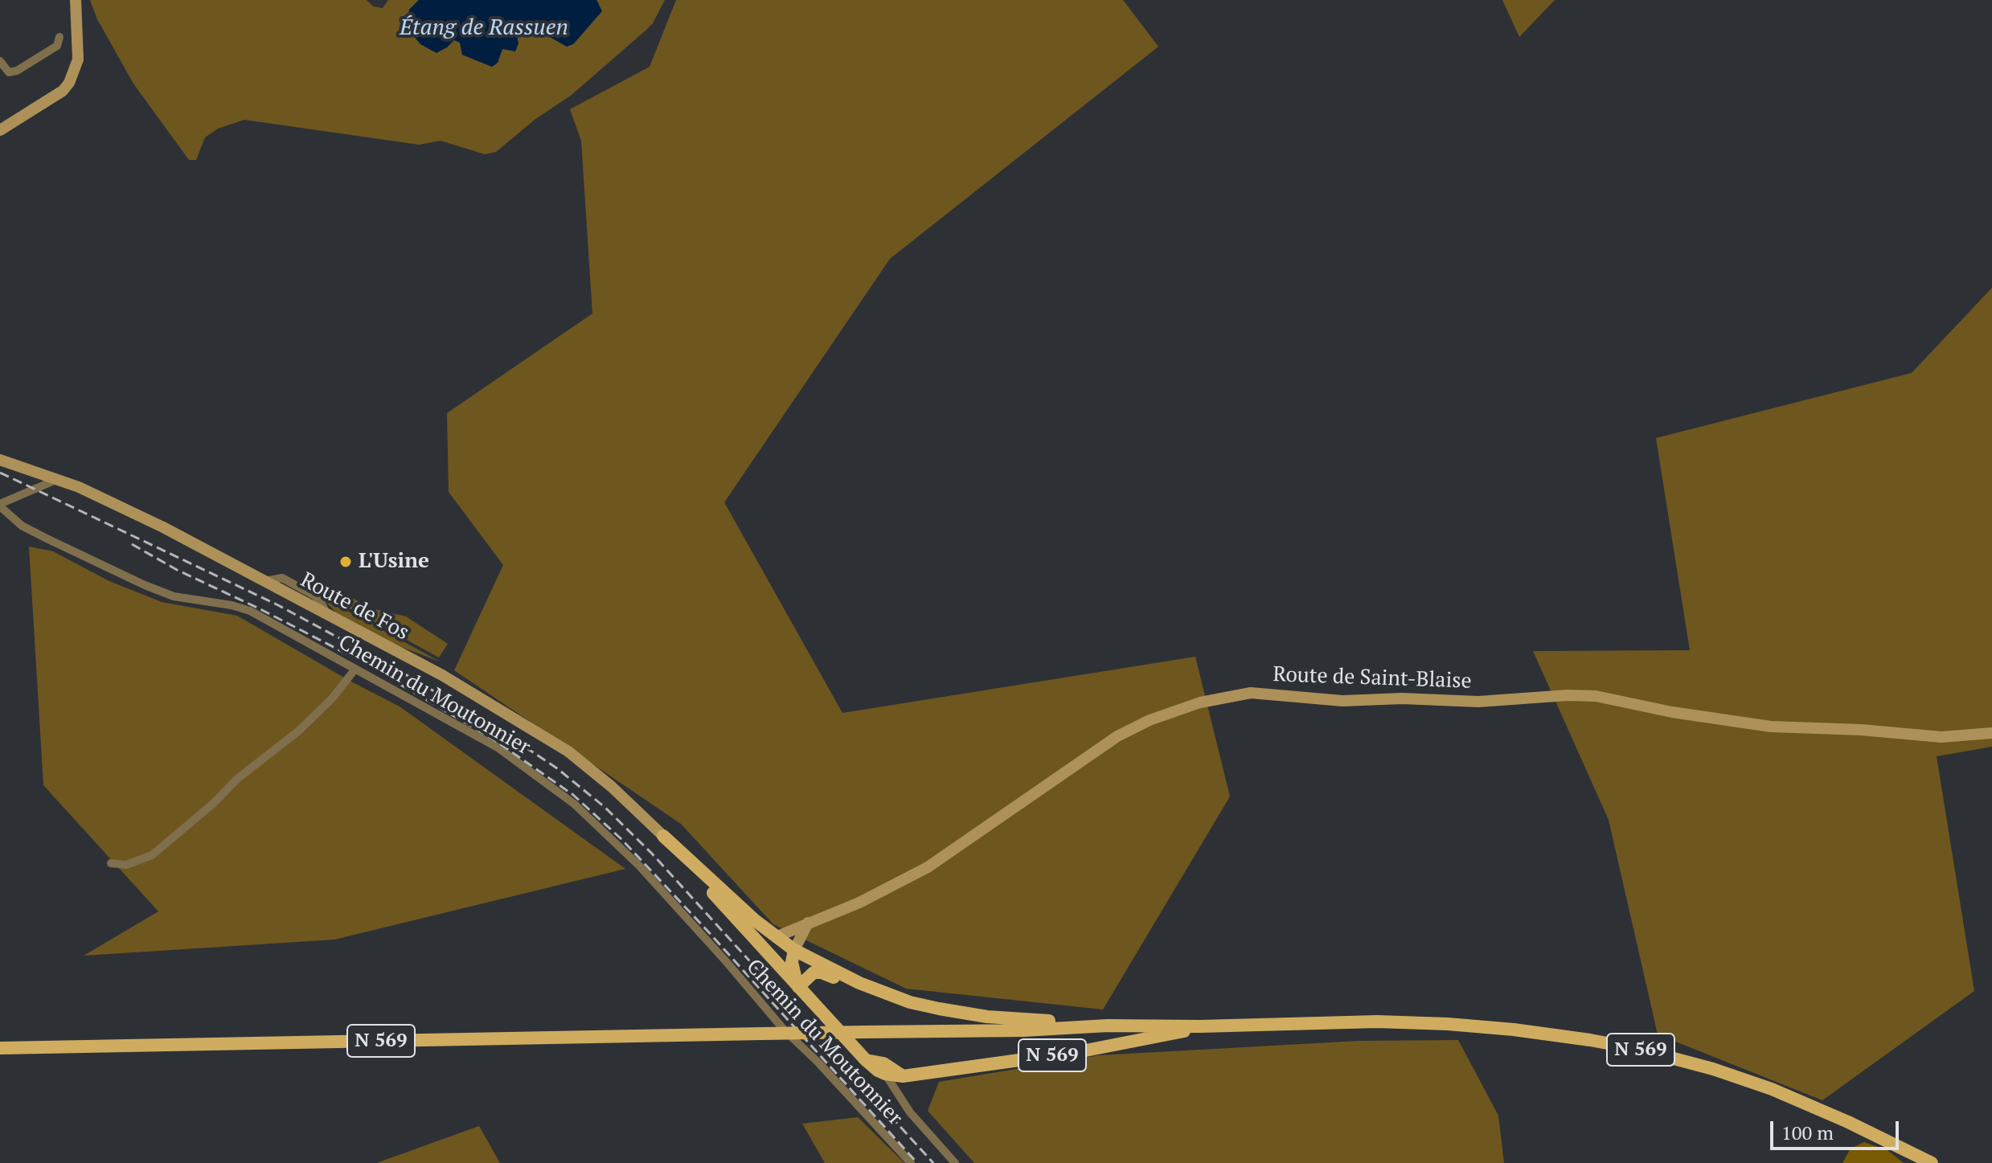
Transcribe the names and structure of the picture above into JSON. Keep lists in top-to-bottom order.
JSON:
{
  "streets": {
    "main road": ["N 569"],
    "street": ["Route de Fos", "Route de Saint-Blaise", "Chemin du Moutonnier"]
  },
  "water": ["Étang de Rassuen"],
  "places": ["L'Usine"],
  "scale_bar": "100 m"
}
